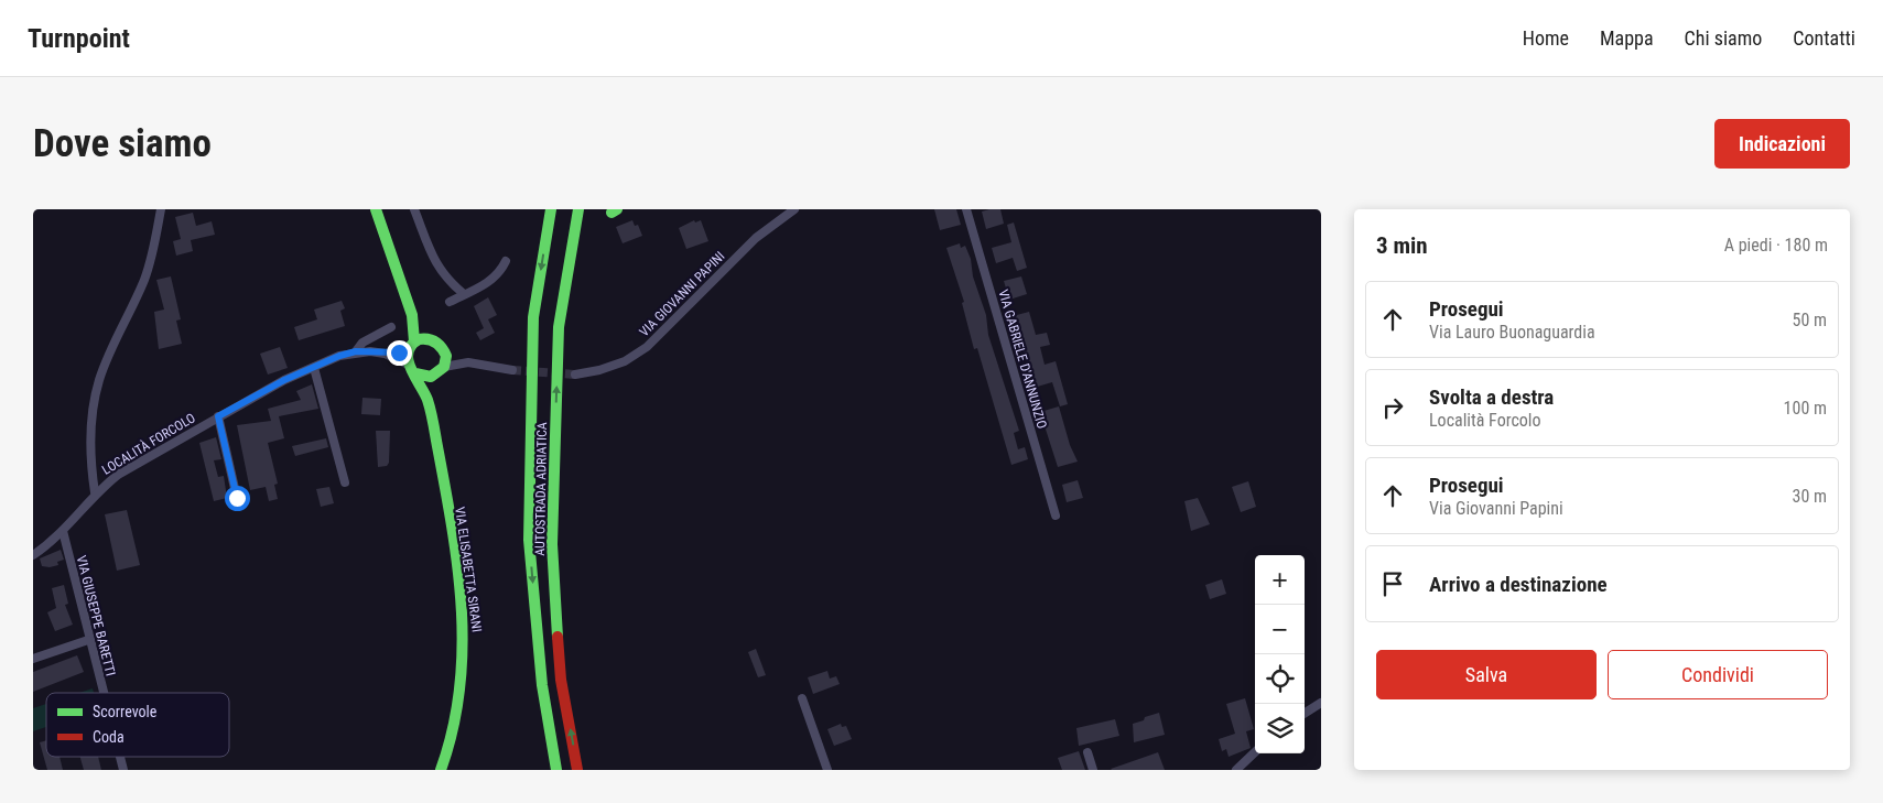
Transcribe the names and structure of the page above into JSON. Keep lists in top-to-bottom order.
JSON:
{
  "streets": {
    "main road": ["AUTOSTRADA ADRIATICA", "VIA ELISABETTA SIRANI"],
    "street": [
      "VIA GIOVANNI PAPINI",
      "VIA GABRIELE D'ANNUNZIO",
      "LOCALITÀ FORCOLO",
      "VIA GIUSEPPE BARETTI"
    ]
  },
  "crossings": [
    ["LOCALITÀ FORCOLO", "VIA GIUSEPPE BARETTI"]
  ],
  "legend": ["Scorrevole", "Coda"],
  "page": {
    "header": "Turnpoint",
    "nav": [
      "Home",
      "Mappa",
      "Chi siamo",
      "Contatti"
    ],
    "buttons": [
      "Indicazioni",
      ["Salva", "Condividi"]
    ],
    "title": "Dove siamo",
    "heading": ["3 min", "A piedi · 180 m"],
    "list": [
      ["Prosegui", "Via Lauro Buonaguardia", "50 m"],
      ["Svolta a destra", "Località Forcolo", "100 m"],
      ["Prosegui", "Via Giovanni Papini", "30 m"],
      "Arrivo a destinazione"
    ],
    "map_buttons": ["+", "−"]
  }
}
